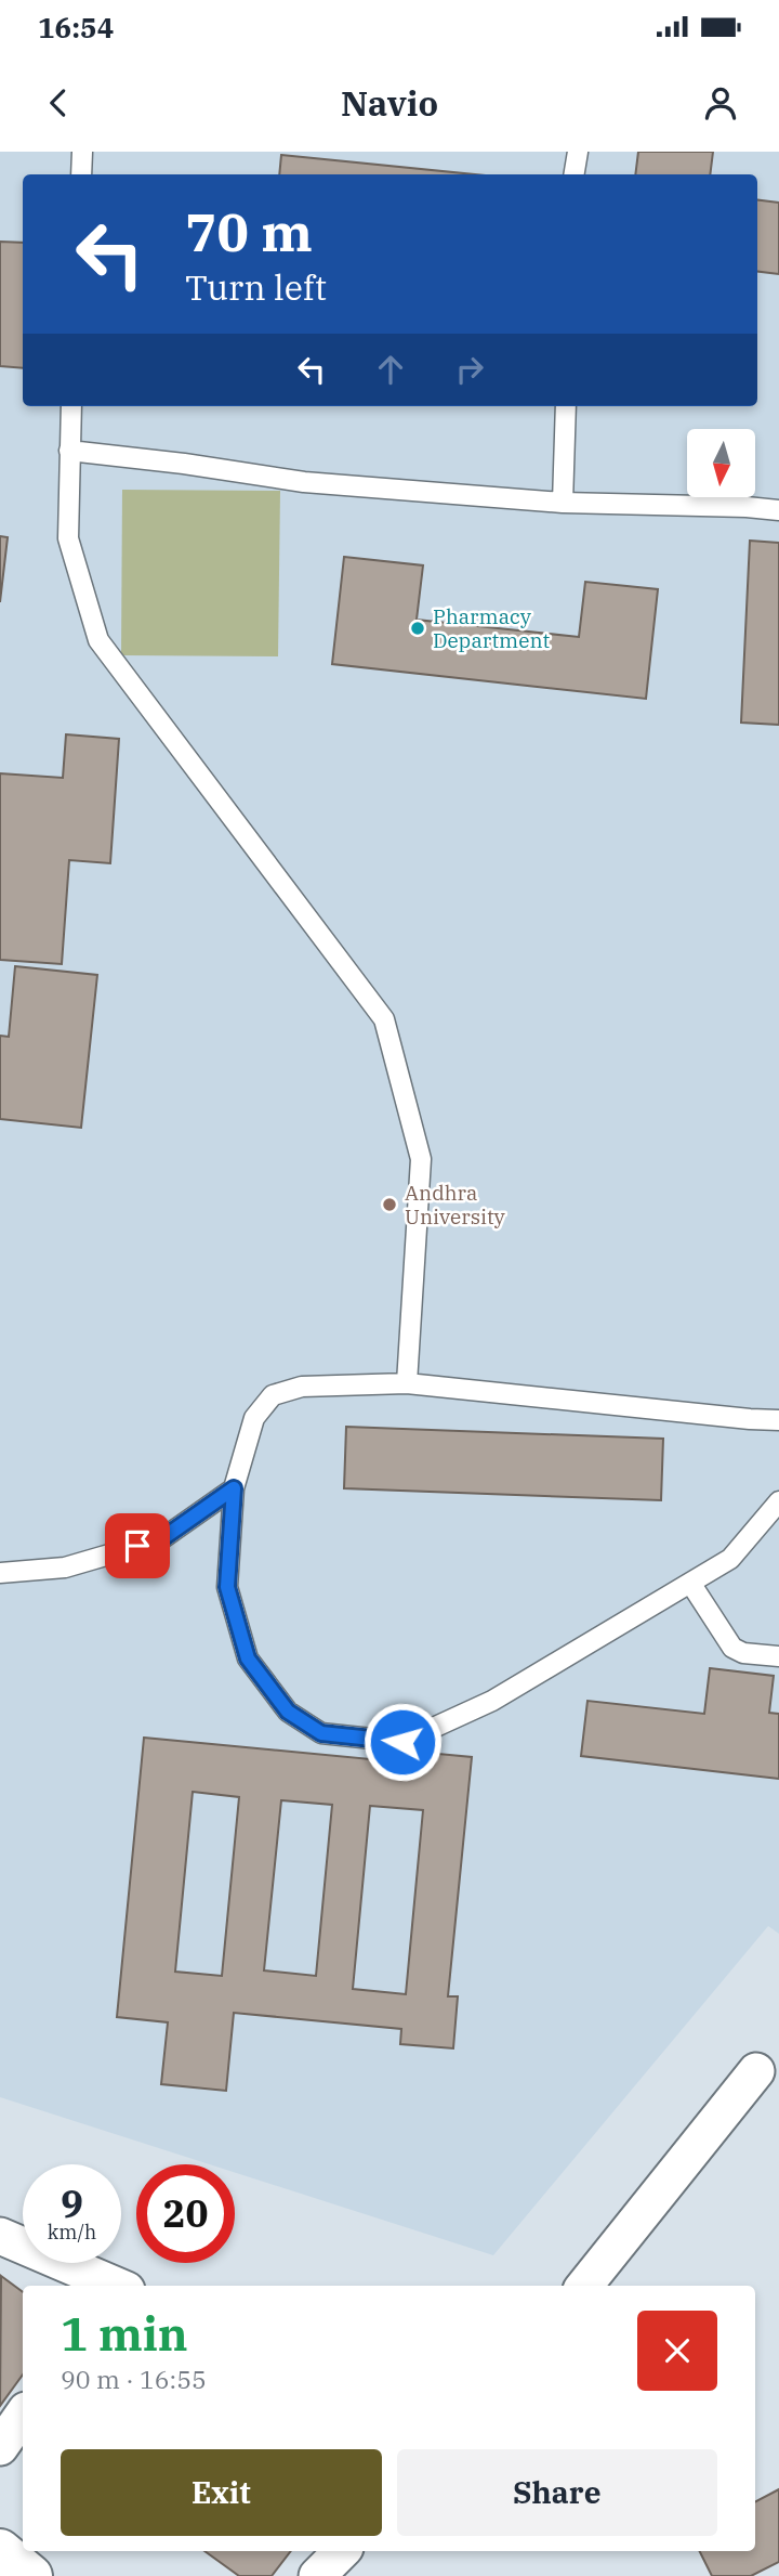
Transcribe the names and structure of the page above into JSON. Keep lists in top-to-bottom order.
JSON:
{
  "places": ["Pharmacy Department", "Andhra University"],
  "north": "bottom",
  "page": {
    "status": "16:54",
    "header": "Navio",
    "turn": ["70 m", "Turn left"],
    "speed": "9 km/h",
    "limit": "20",
    "heading": ["1 min", "90 m · 16:55"],
    "buttons": ["Exit", "Share"]
  }
}
